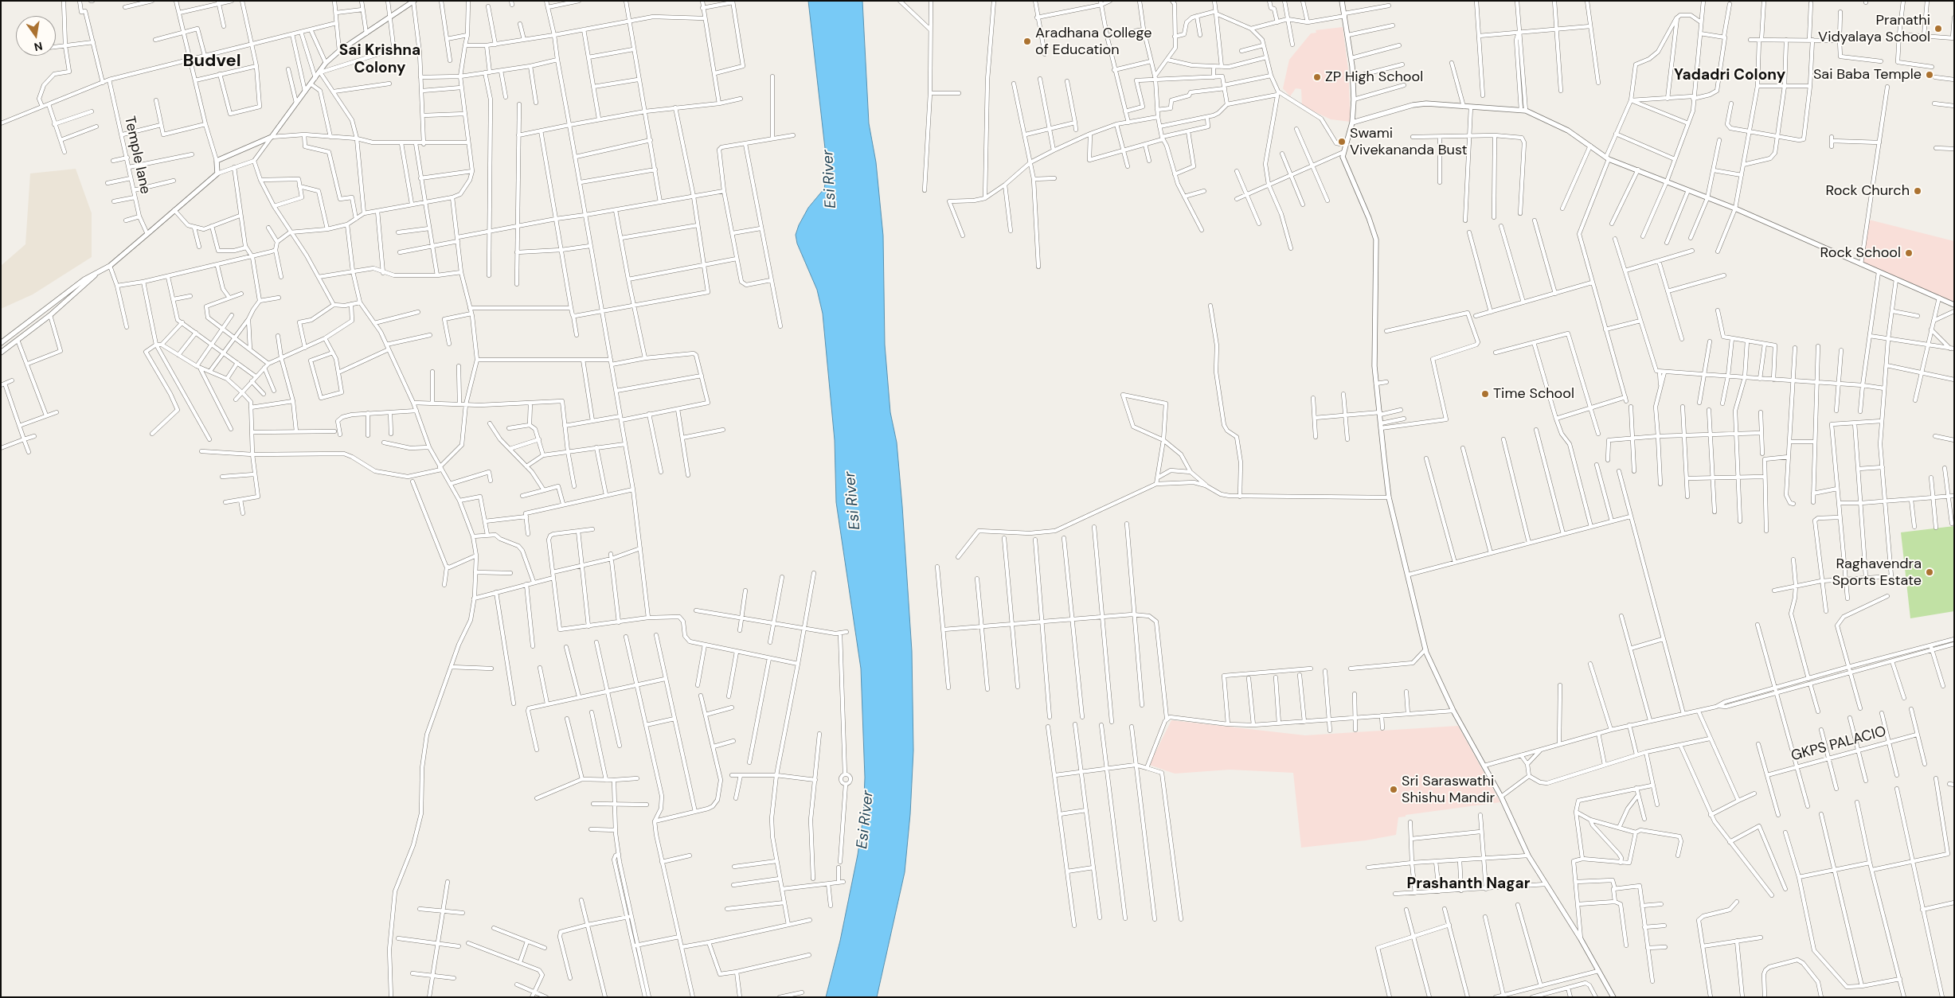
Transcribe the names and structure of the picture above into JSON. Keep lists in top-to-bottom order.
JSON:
{
  "streets": {
    "street": ["Temple lane", "GKPS PALACIO"]
  },
  "districts": [
    "Sai Krishna Colony",
    "Budvel",
    "Yadadri Colony",
    "Prashanth Nagar"
  ],
  "water": ["Esi River"],
  "places": [
    "Pranathi Vidyalaya School",
    "Aradhana College of Education",
    "Sai Baba Temple",
    "ZP High School",
    "Swami Vivekananda Bust",
    "Rock Church",
    "Rock School",
    "Time School",
    "Raghavendra Sports Estate",
    "Sri Saraswathi Shishu Mandir"
  ],
  "north": "bottom"
}
